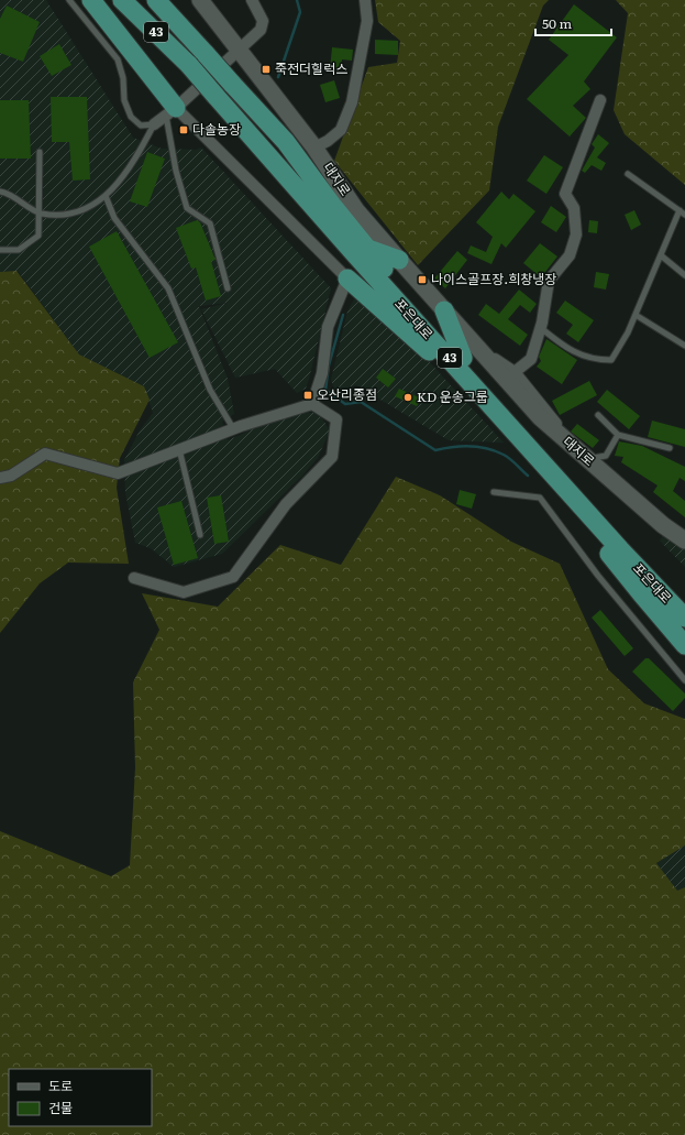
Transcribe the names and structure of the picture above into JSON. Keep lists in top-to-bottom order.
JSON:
{
  "streets": {
    "highway": ["43", "포은대로"],
    "main road": ["대지로"]
  },
  "places": {
    "transit": [
      "죽전더힐럭스",
      "다솔농장",
      "나이스골프장.희창냉장",
      "오산리종점"
    ],
    "other": ["KD 운송그룹"]
  },
  "legend": ["도로", "건물"],
  "scale_bar": "50 m"
}
